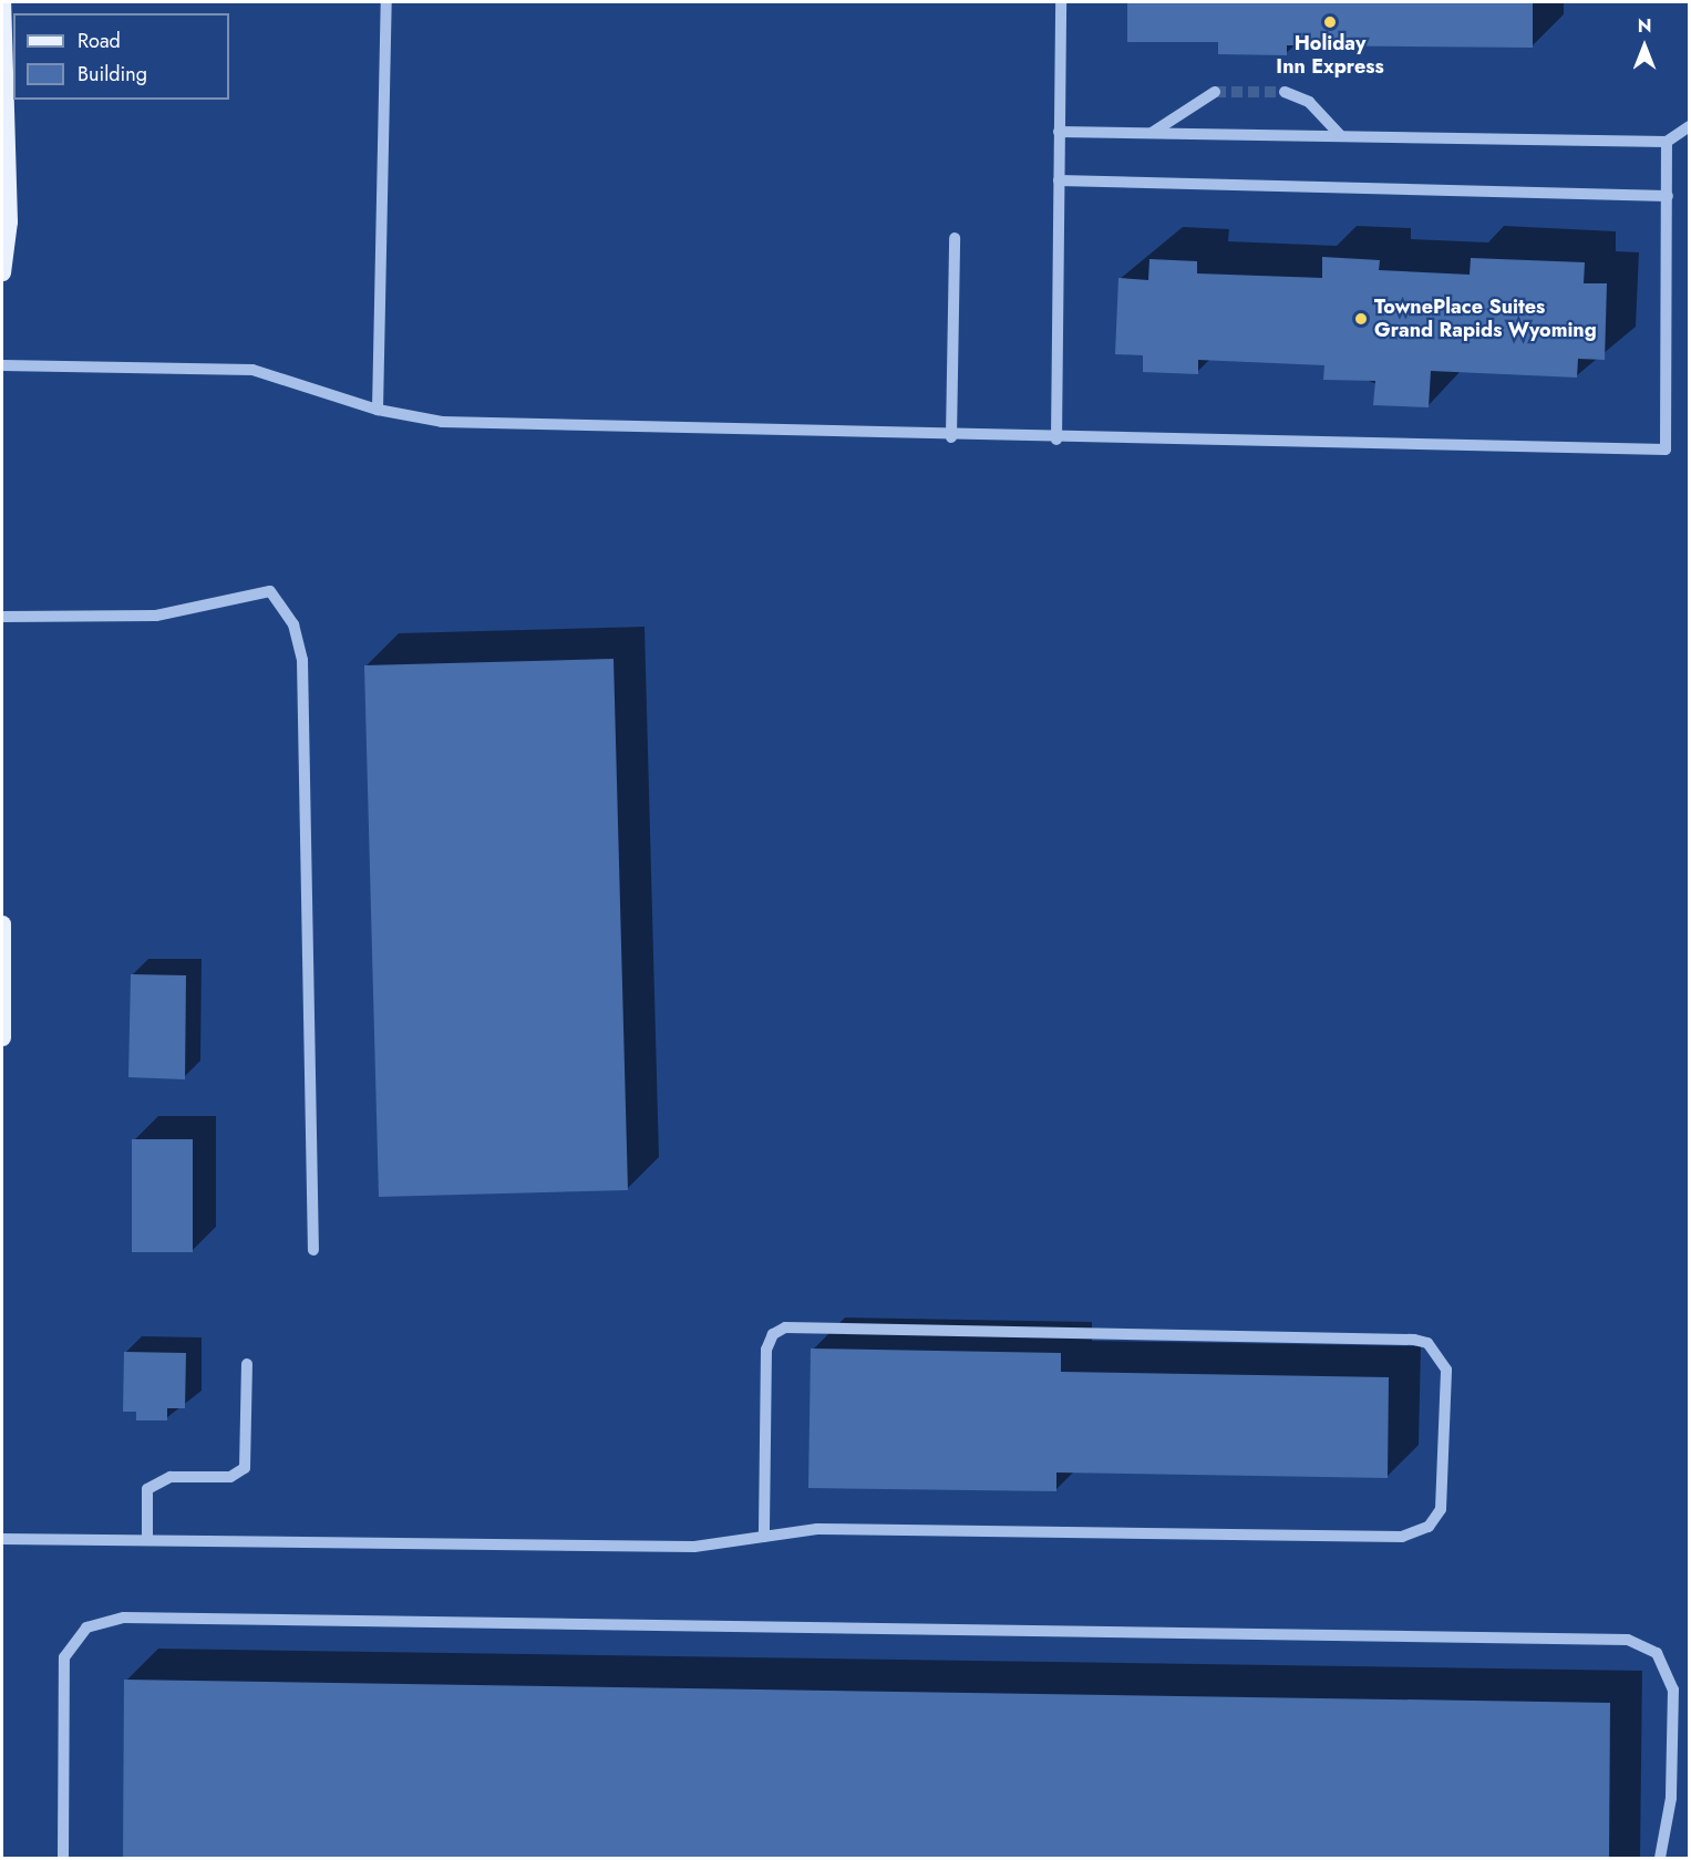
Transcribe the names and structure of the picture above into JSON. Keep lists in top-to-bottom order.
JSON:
{
  "places": ["Holiday Inn Express", "TownePlace Suites Grand Rapids Wyoming"],
  "legend": ["Road", "Building"],
  "north": "top"
}
